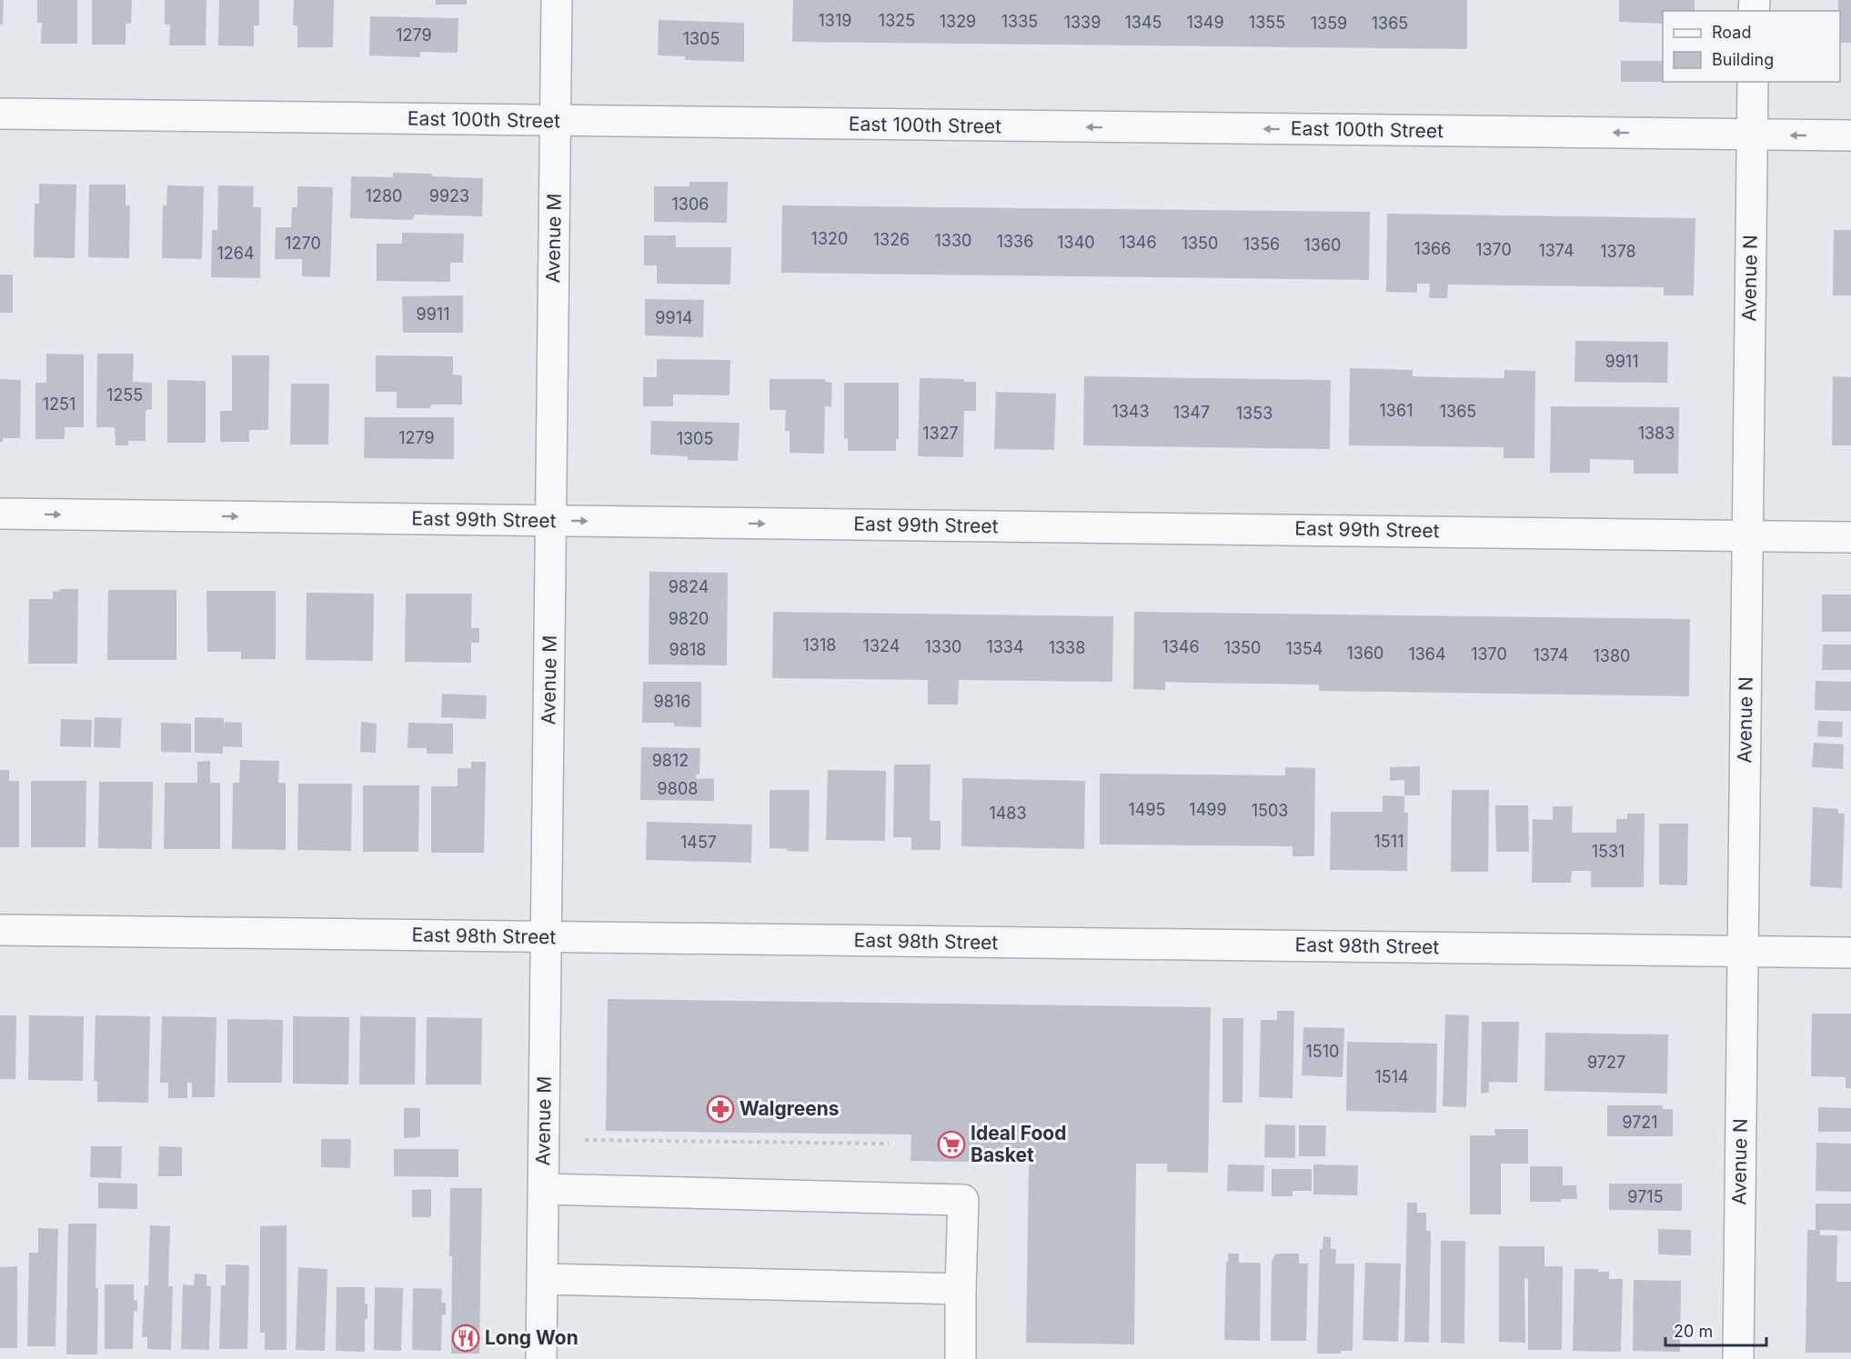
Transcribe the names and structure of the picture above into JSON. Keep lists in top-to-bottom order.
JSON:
{
  "streets": {
    "street": [
      "East 100th Street",
      "Avenue M",
      "Avenue N",
      "East 99th Street",
      "East 98th Street"
    ]
  },
  "crossings": [
    ["East 100th Street", "Avenue M"],
    ["East 100th Street", "Avenue N"],
    ["Avenue M", "East 99th Street"],
    ["Avenue M", "East 98th Street"],
    ["Avenue N", "East 99th Street"],
    ["Avenue N", "East 98th Street"]
  ],
  "one_way": ["East 100th Street", "East 99th Street"],
  "places": {
    "pharmacy": ["Walgreens"],
    "supermarket": ["Ideal Food Basket"],
    "restaurant": ["Long Won"]
  },
  "house_numbers": [
    "1319",
    "1325",
    "1329",
    "1335",
    "1339",
    "1345",
    "1349",
    "1355",
    "1359",
    "1365",
    "1279",
    "1305",
    "1280",
    "9923",
    "1306",
    "1320",
    "1326",
    "1330",
    "1336",
    "1340",
    "1346",
    "1270",
    "1350",
    "1356",
    "1360",
    "1366",
    "1370",
    "1374",
    "1378",
    "1264",
    "9911",
    "9914",
    "9911",
    "1255",
    "1251",
    "1361",
    "1343",
    "1365",
    "1347",
    "1353",
    "1327",
    "1383",
    "1279",
    "1305",
    "9824",
    "9820",
    "1318",
    "1324",
    "1330",
    "1334",
    "1346",
    "1338",
    "1350",
    "1354",
    "9818",
    "1360",
    "1364",
    "1370",
    "1374",
    "1380",
    "9816",
    "9812",
    "9808",
    "1495",
    "1499",
    "1503",
    "1483",
    "1511",
    "1457",
    "1531",
    "1510",
    "9727",
    "1514",
    "9721",
    "9715"
  ],
  "legend": ["Road", "Building"],
  "scale_bar": "20 m"
}
